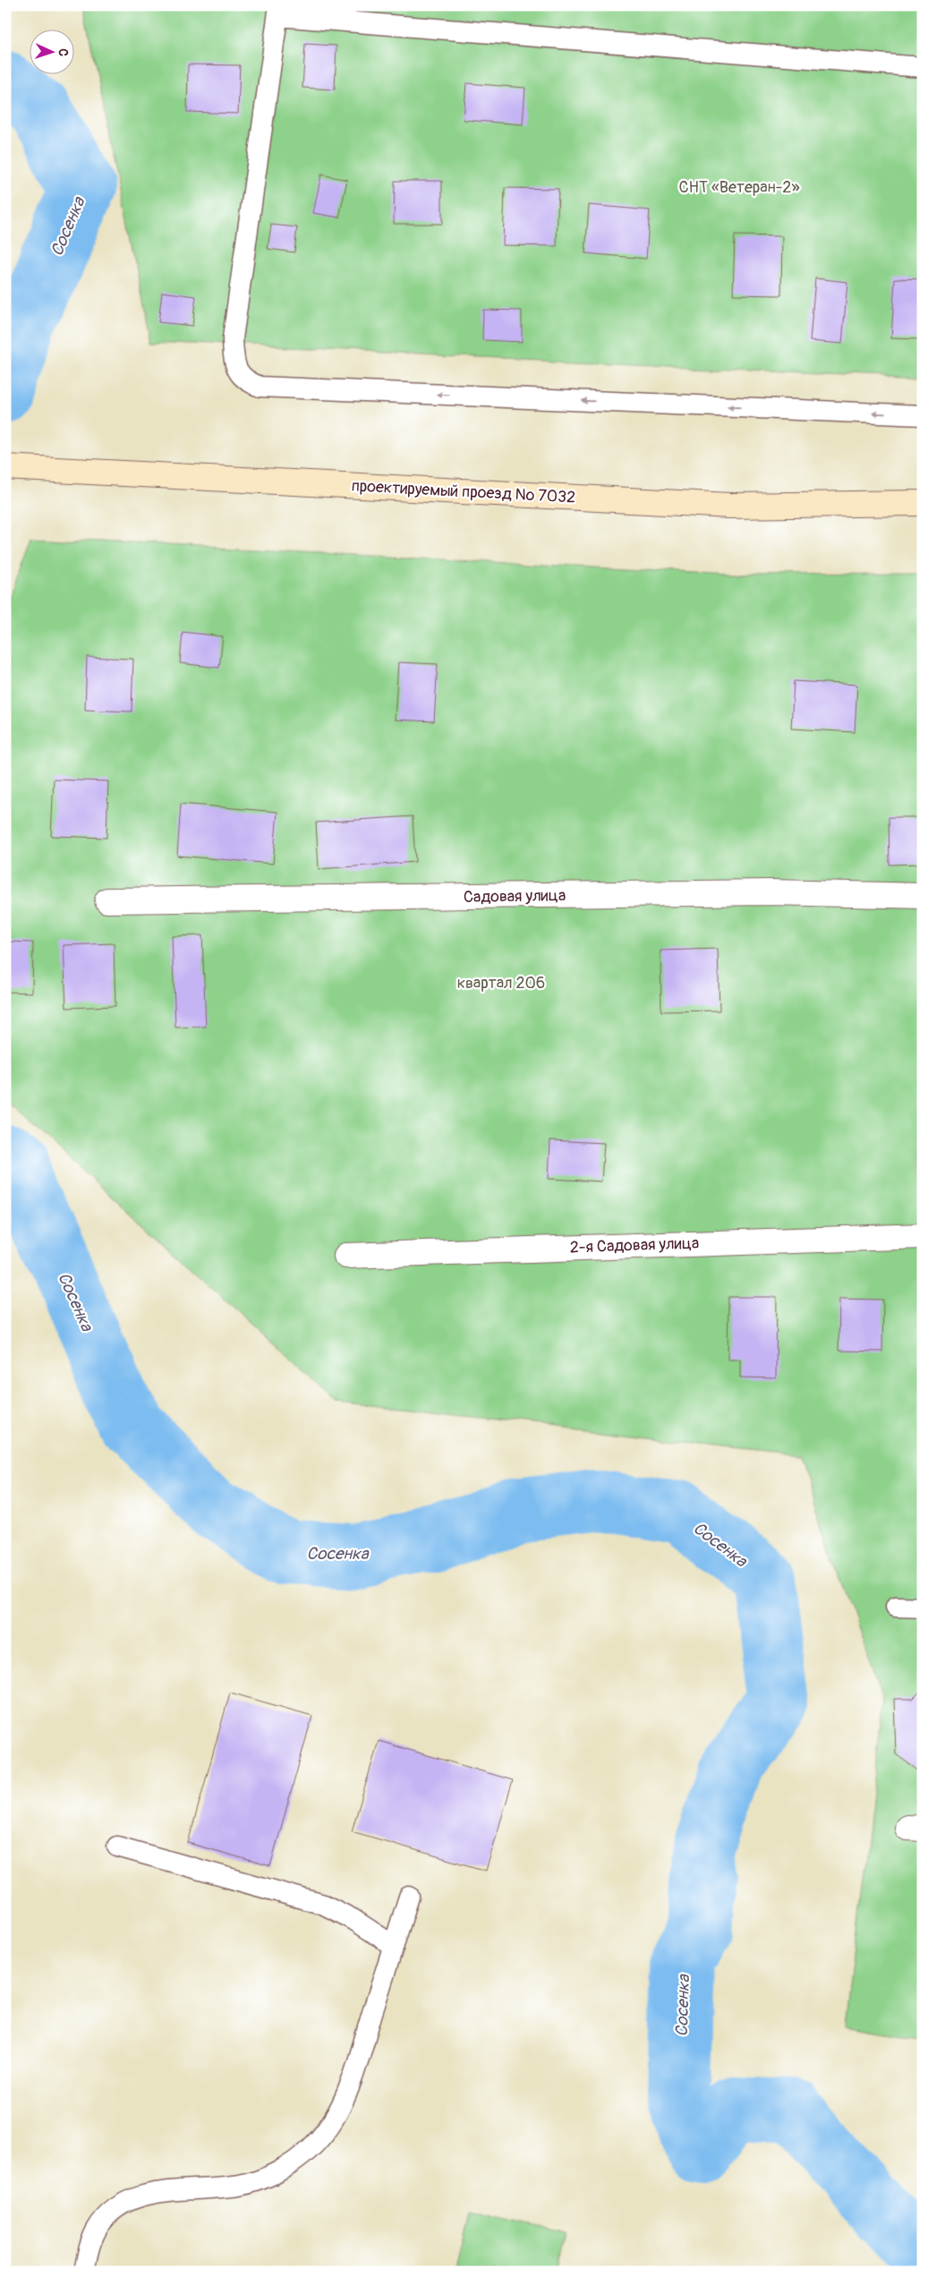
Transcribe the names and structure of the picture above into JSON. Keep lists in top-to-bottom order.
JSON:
{
  "streets": {
    "main road": ["проектируемый проезд № 7032"],
    "street": ["Садовая улица", "2-я Садовая улица"]
  },
  "water": ["Сосенка"],
  "parks": ["СНТ «Ветеран-2»", "квартал 206"],
  "north": "right"
}
